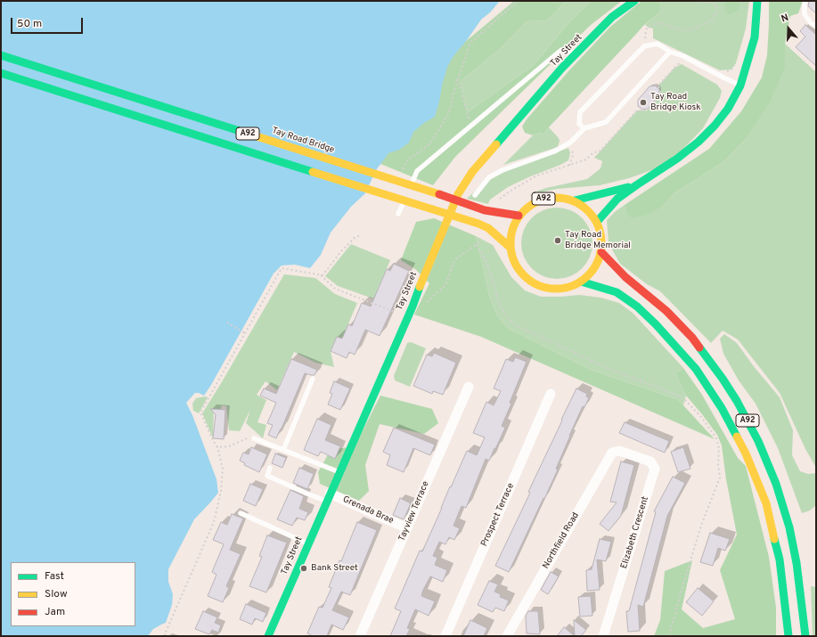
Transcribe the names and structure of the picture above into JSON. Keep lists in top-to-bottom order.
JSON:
{
  "streets": {
    "main road": ["Tay Street", "A92", "Tay Road Bridge"],
    "street": [
      "Grenada Brae",
      "Tayview Terrace",
      "Prospect Terrace",
      "Elizabeth Crescent",
      "Northfield Road"
    ]
  },
  "crossings": [
    ["Tay Street", "Grenada Brae"],
    ["A92", "Tay Road Bridge"],
    ["Grenada Brae", "Tayview Terrace"],
    ["Elizabeth Crescent", "Northfield Road"]
  ],
  "places": ["Tay Road Bridge Kiosk", "Tay Road Bridge Memorial", "Bank Street"],
  "legend": ["Fast", "Slow", "Jam"],
  "scale_bar": "50 m",
  "north": "top"
}
